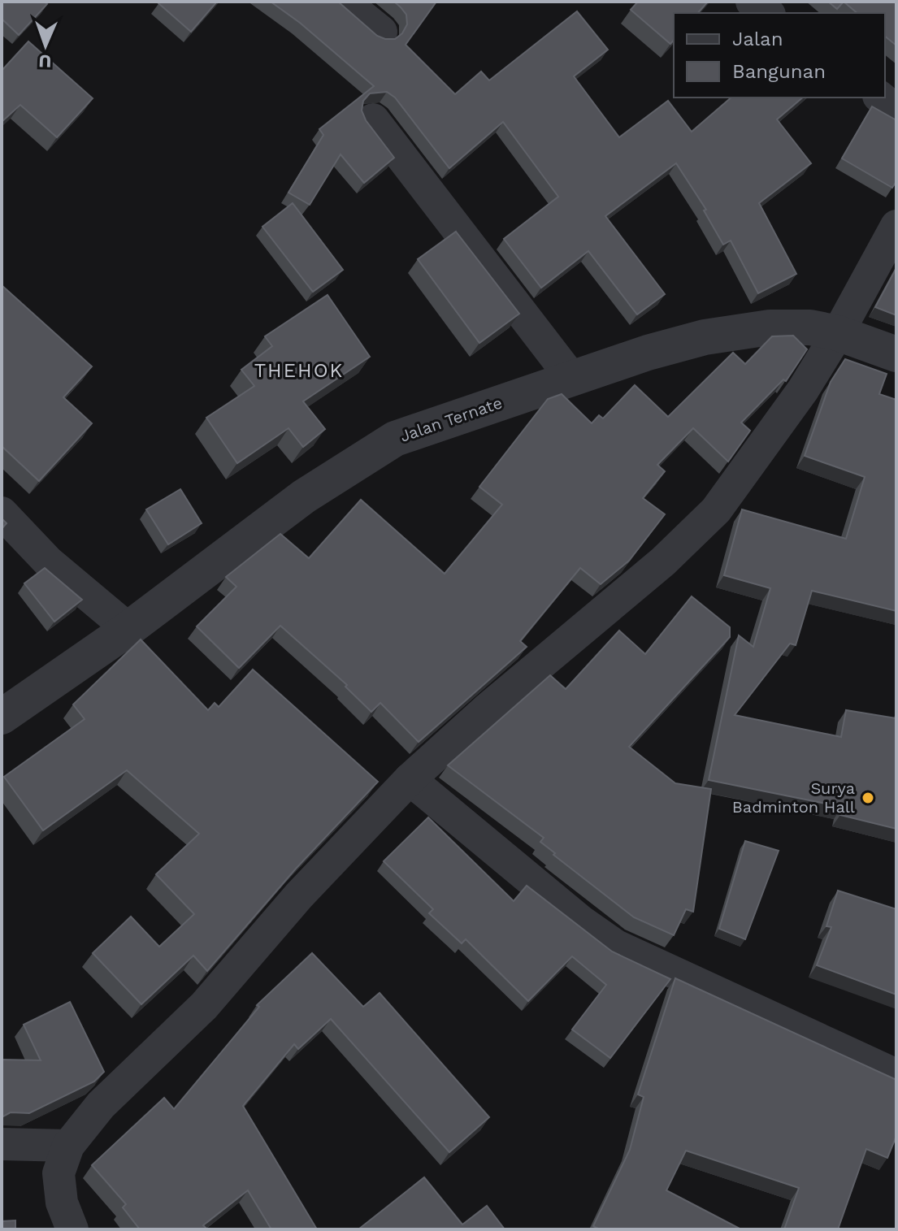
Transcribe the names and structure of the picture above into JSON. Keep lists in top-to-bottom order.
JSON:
{
  "streets": {
    "street": ["Jalan Ternate"]
  },
  "districts": ["THEHOK"],
  "places": ["Surya Badminton Hall"],
  "legend": ["Jalan", "Bangunan"],
  "north": "bottom"
}
